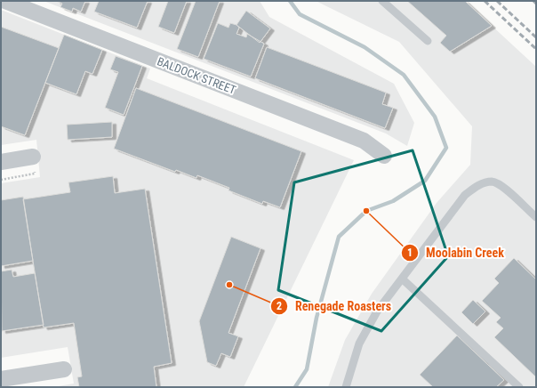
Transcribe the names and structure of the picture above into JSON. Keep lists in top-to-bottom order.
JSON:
{
  "streets": {
    "street": ["BALDOCK STREET"]
  },
  "places": ["Moolabin Creek", "Renegade Roasters"]
}
